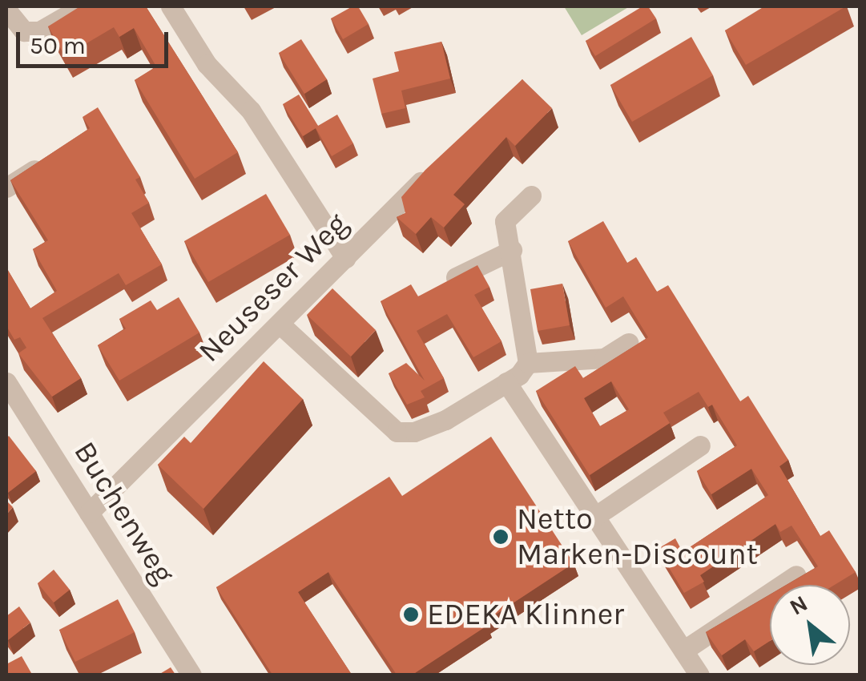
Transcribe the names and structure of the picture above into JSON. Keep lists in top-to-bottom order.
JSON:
{
  "streets": {
    "street": ["Neuseser Weg", "Buchenweg"]
  },
  "crossings": [
    ["Neuseser Weg", "Buchenweg"]
  ],
  "places": ["Netto Marken-Discount", "EDEKA Klinner"],
  "scale_bar": "50 m",
  "north": "top left"
}
